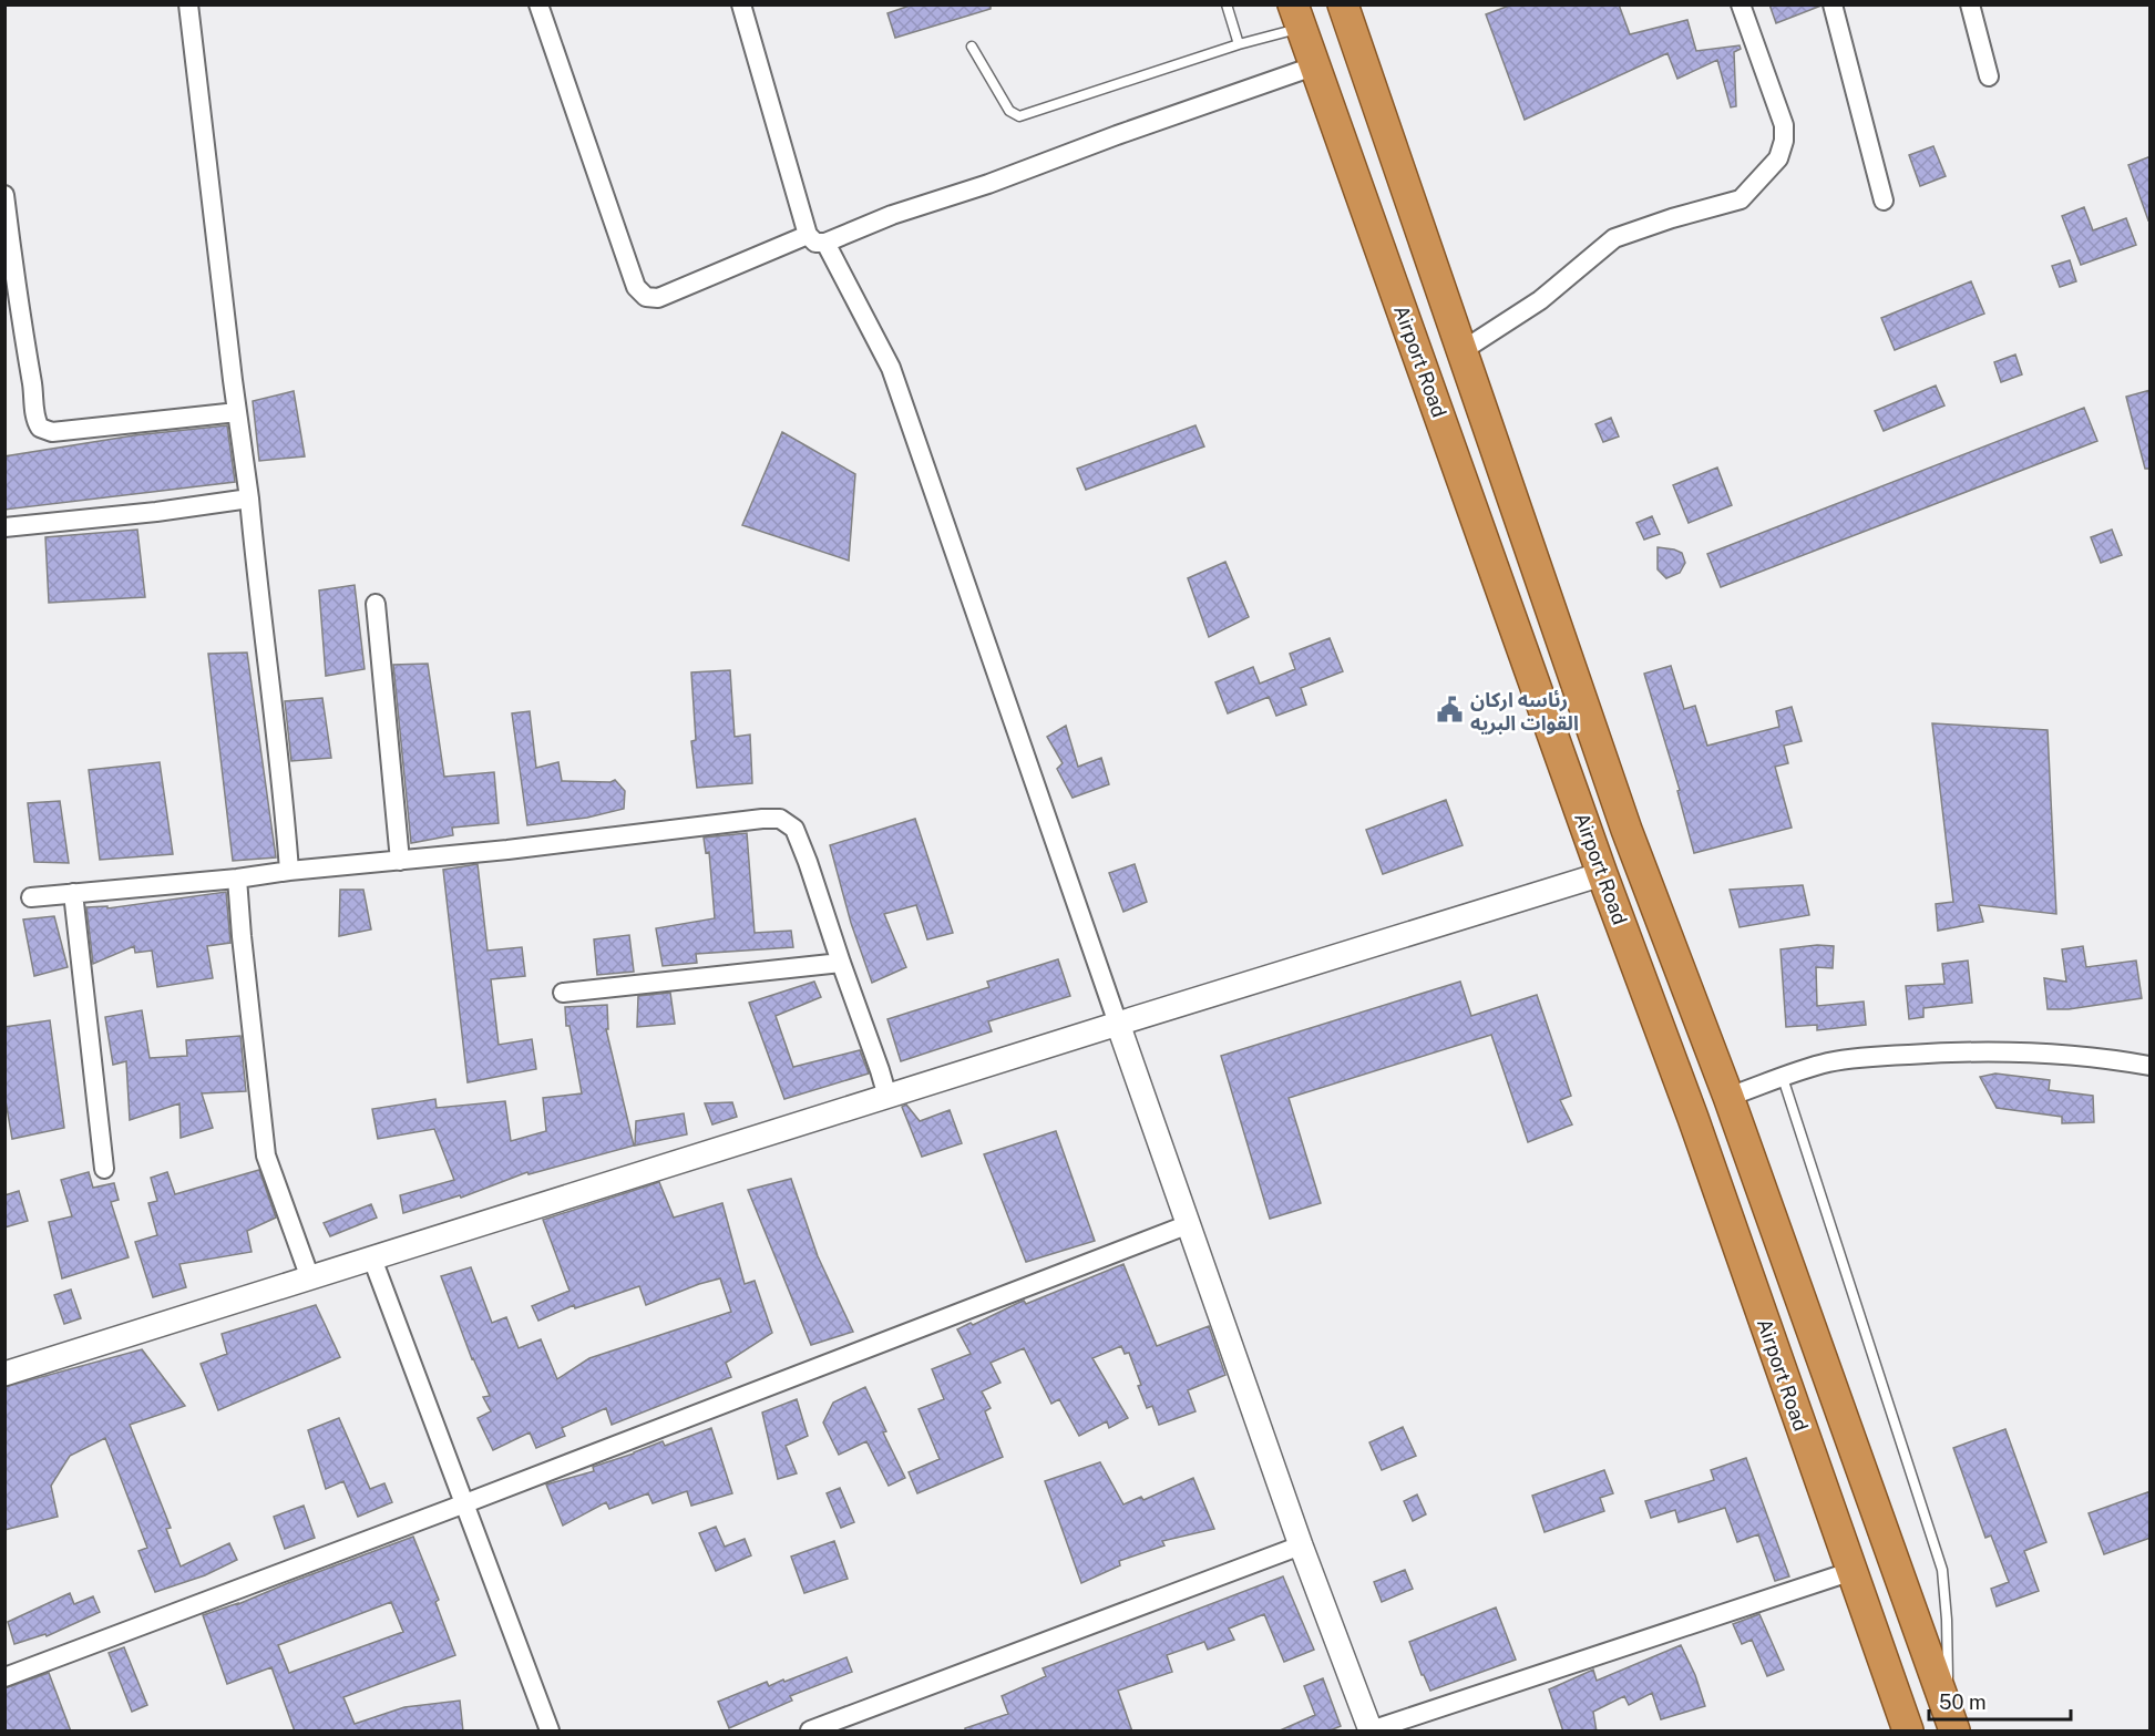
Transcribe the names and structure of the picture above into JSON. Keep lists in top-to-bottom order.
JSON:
{
  "streets": {
    "highway": ["Airport Road"]
  },
  "places": {
    "public building": ["رئاسه اركان القوات البريه"]
  },
  "scale_bar": "50 m"
}
